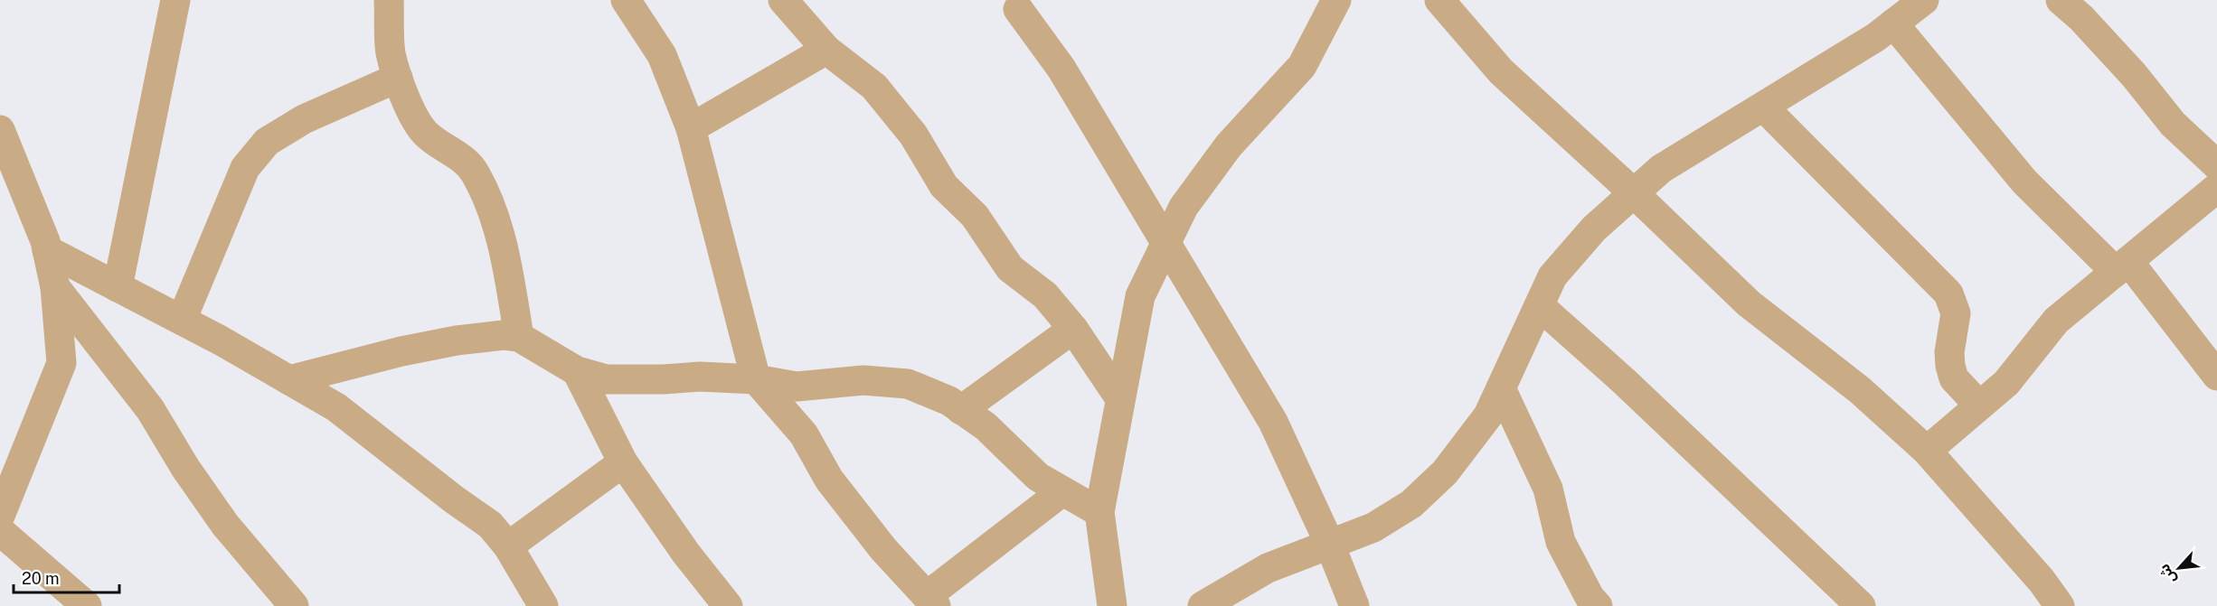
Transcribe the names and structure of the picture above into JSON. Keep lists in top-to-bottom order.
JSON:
{
  "scale_bar": "20 m",
  "north": "bottom left"
}
